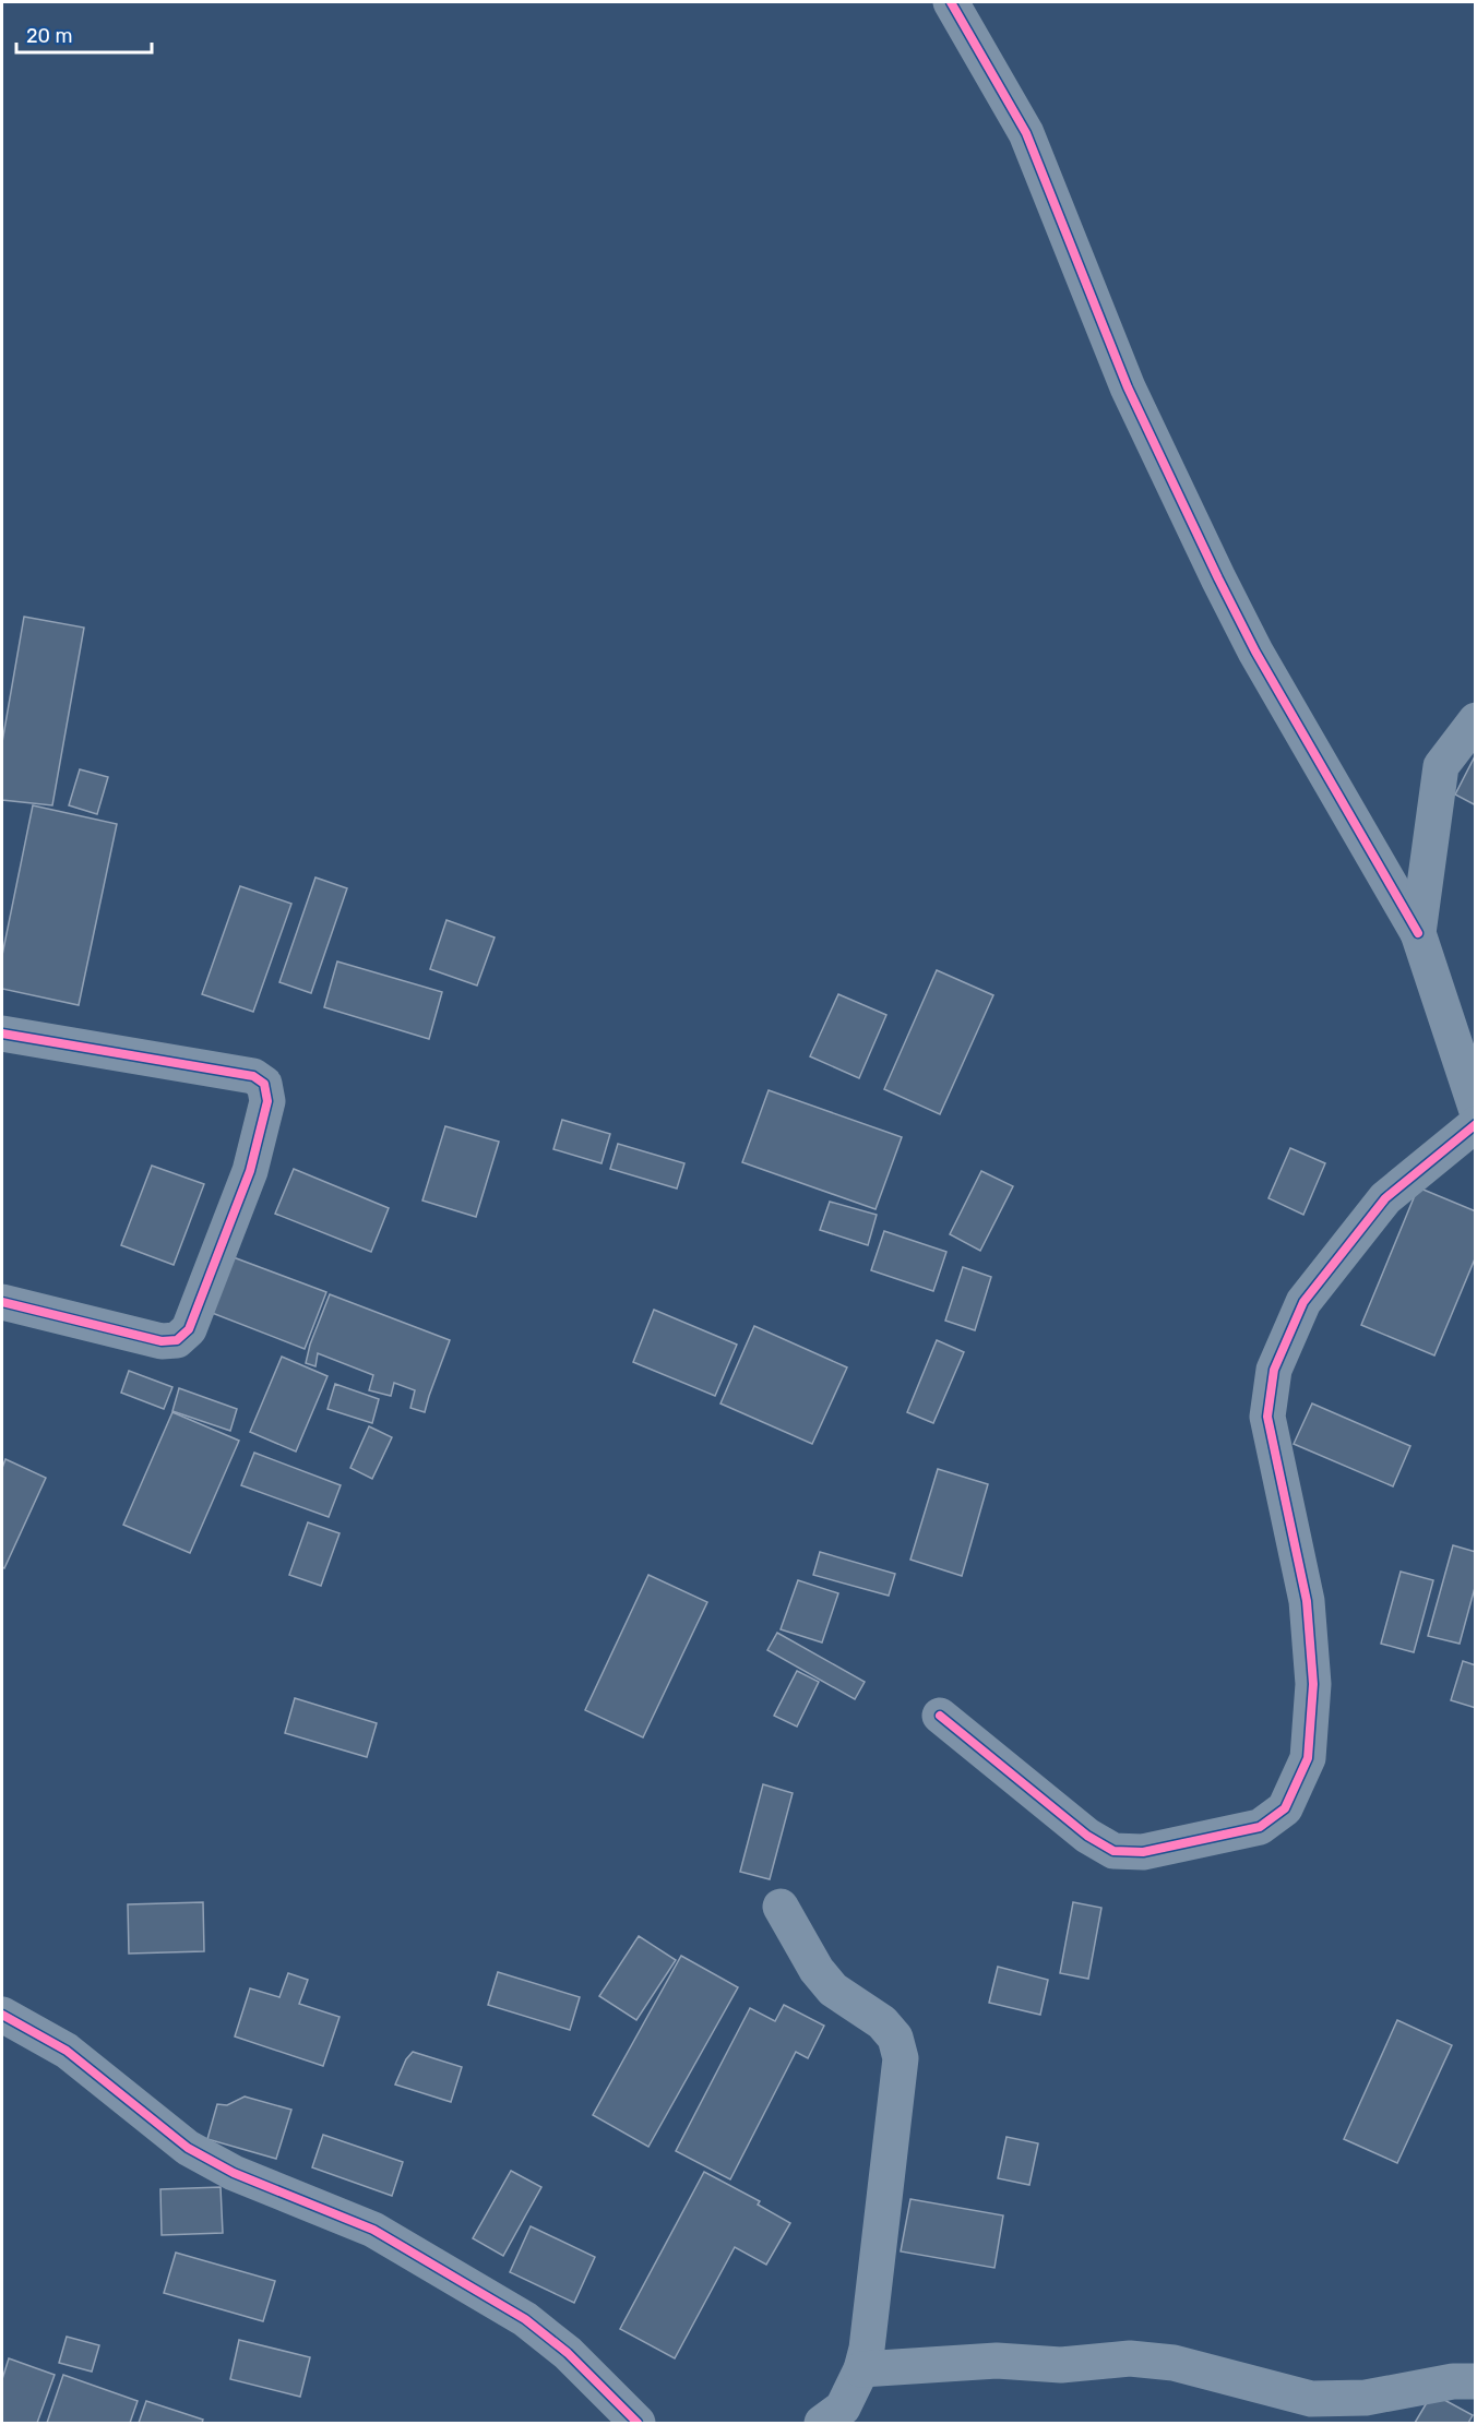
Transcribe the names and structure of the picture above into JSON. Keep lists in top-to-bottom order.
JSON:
{
  "scale_bar": "20 m"
}
